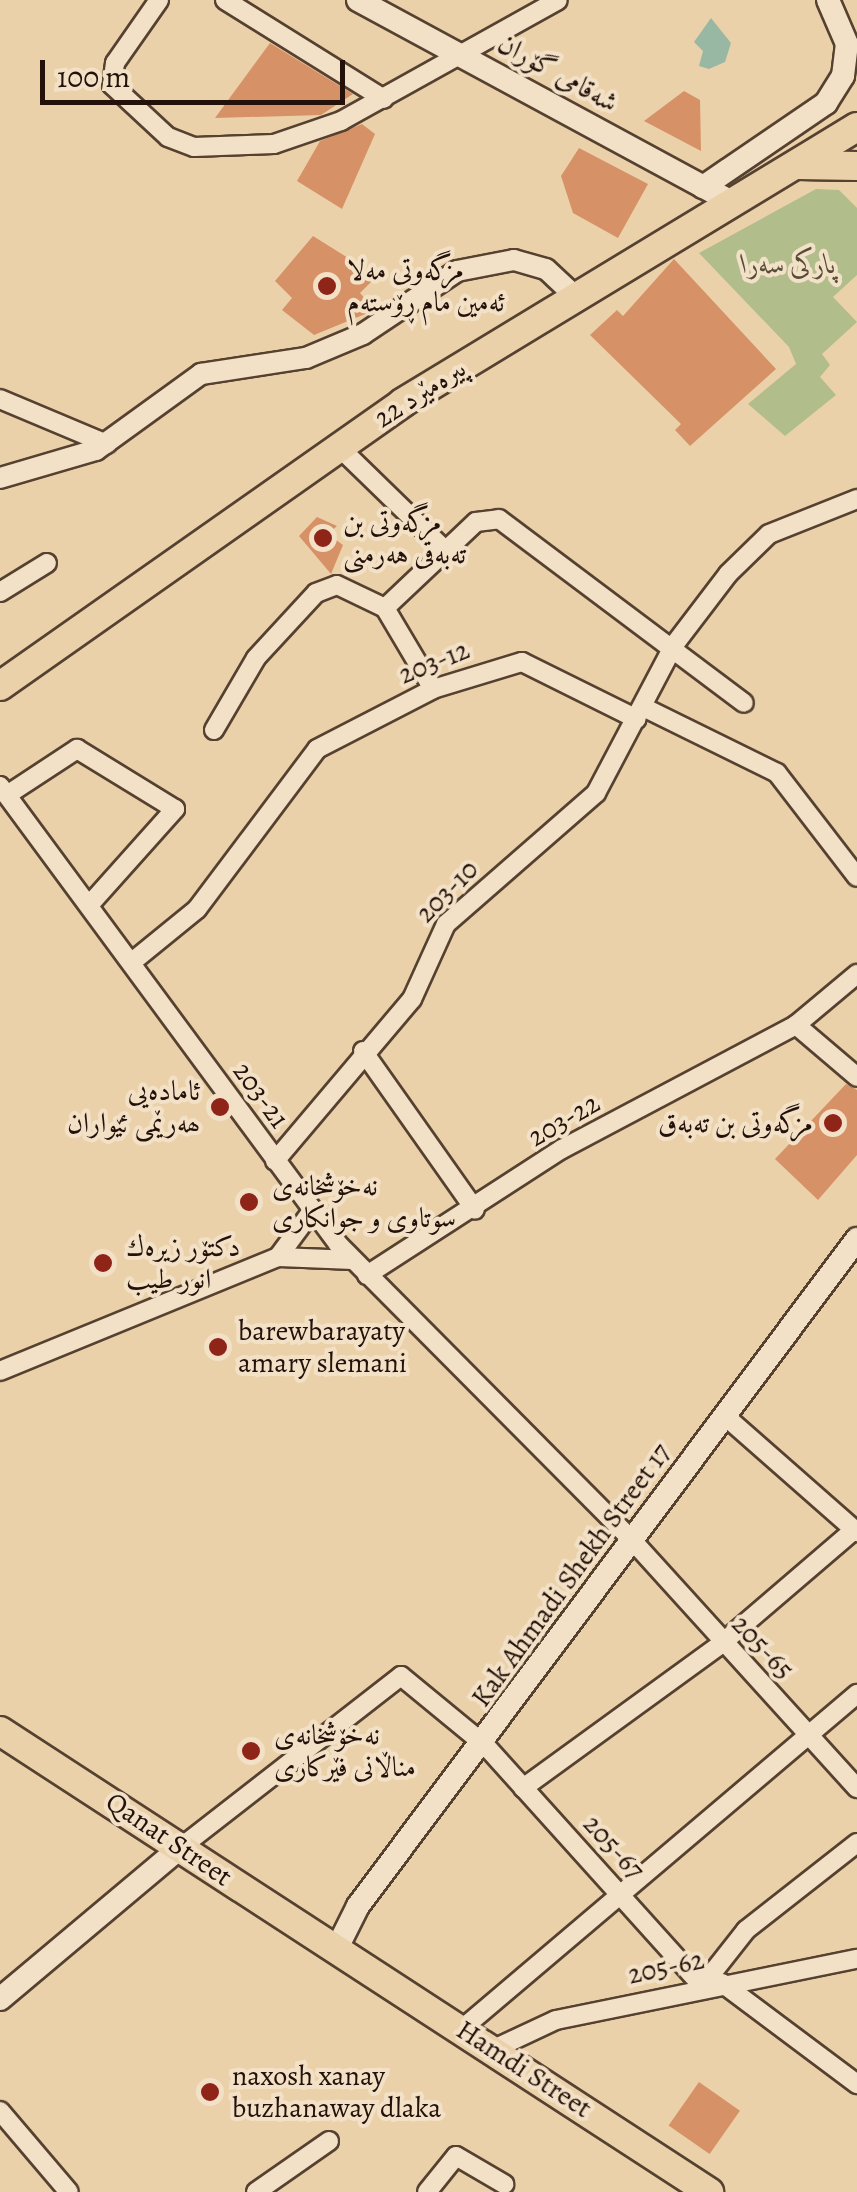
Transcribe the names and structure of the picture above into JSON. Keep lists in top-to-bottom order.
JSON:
{
  "streets": {
    "main road": [
      "شەقامی گۆران",
      "22 پیرەمێرد",
      "Kak Ahmadi Shekh Street 17",
      "Qanat Street",
      "Hamdi Street"
    ],
    "street": [
      "203-12",
      "203-10",
      "203-21",
      "203-22",
      "205-65",
      "205-67",
      "205-62"
    ]
  },
  "crossings": [
    ["شەقامی گۆران", "22 پیرەمێرد"],
    ["203-12", "203-10"],
    ["203-12", "203-21"],
    ["203-10", "203-21"],
    ["203-21", "203-22"],
    ["203-21", "Kak Ahmadi Shekh Street 17"],
    ["203-21", "205-65"],
    ["Kak Ahmadi Shekh Street 17", "205-65"],
    ["Kak Ahmadi Shekh Street 17", "Qanat Street"],
    ["Kak Ahmadi Shekh Street 17", "205-67"],
    ["Kak Ahmadi Shekh Street 17", "Hamdi Street"],
    ["Qanat Street", "205-67"],
    ["Qanat Street", "Hamdi Street"],
    ["205-67", "205-62"],
    ["205-62", "Hamdi Street"]
  ],
  "parks": ["پارکی سەرا"],
  "places": [
    "مزگەوتی مەلا ئەمین مام ڕۆستەم",
    "مزگەوتی بن تەبەقی هەرمنی",
    "ئامادەیی ھەرێمی ئێواران",
    "مزگەوتی بن تەبەق",
    "نەخۆشخانەی سوتاوی و جوانکاری",
    "دکتۆر زیرەك انور طیب",
    "barewbarayaty amary slemani",
    "نەخۆشخانەی مناڵانی فێركاری",
    "naxosh xanay buzhanaway dlaka"
  ],
  "scale_bar": "100 m"
}
